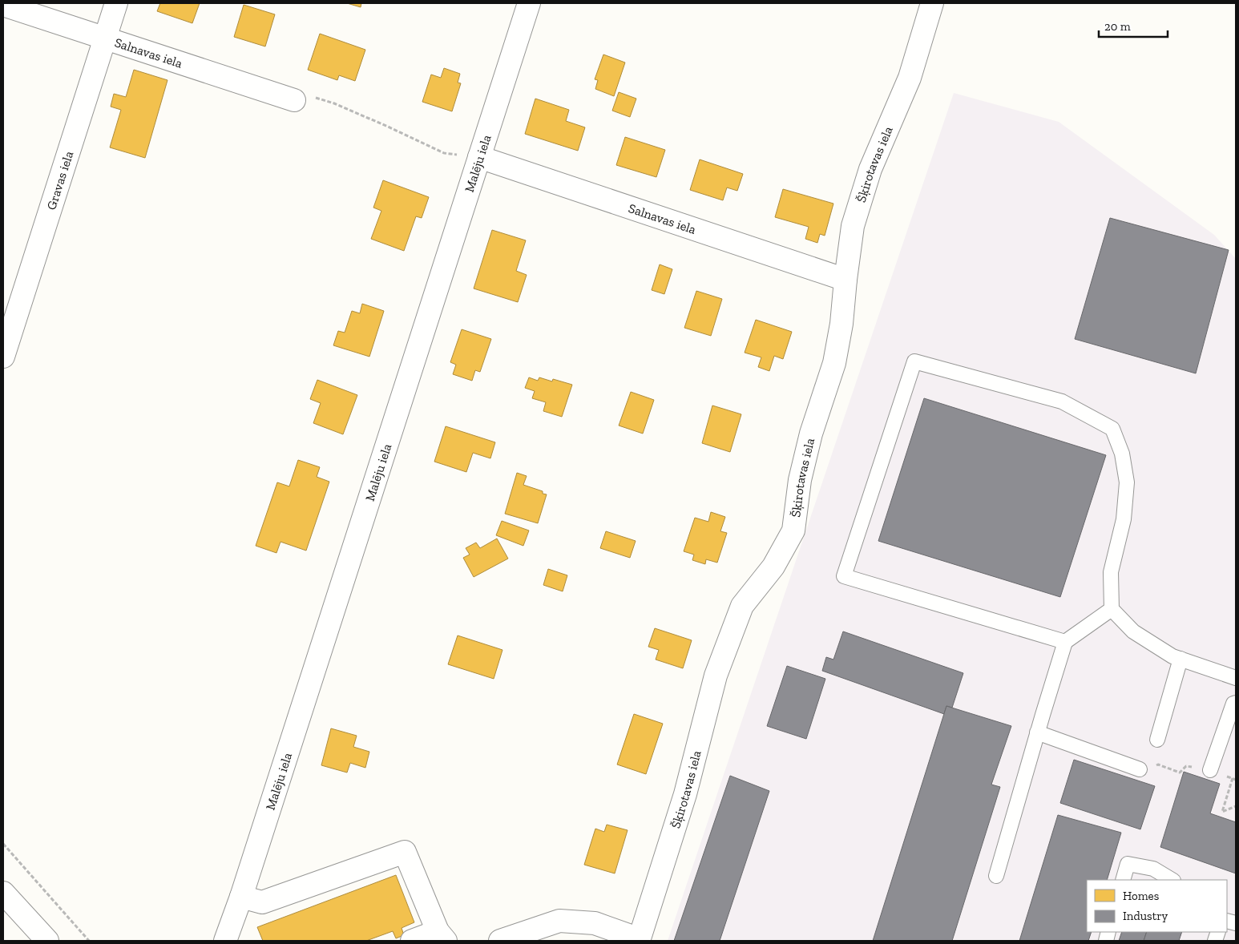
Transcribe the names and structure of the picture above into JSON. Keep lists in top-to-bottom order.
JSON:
{
  "streets": {
    "street": [
      "Salnavas iela",
      "Malēju iela",
      "Šķirotavas iela",
      "Gravas iela"
    ]
  },
  "crossings": [
    ["Salnavas iela", "Malēju iela"],
    ["Salnavas iela", "Šķirotavas iela"],
    ["Salnavas iela", "Gravas iela"]
  ],
  "legend": ["Homes", "Industry"],
  "scale_bar": "20 m"
}
